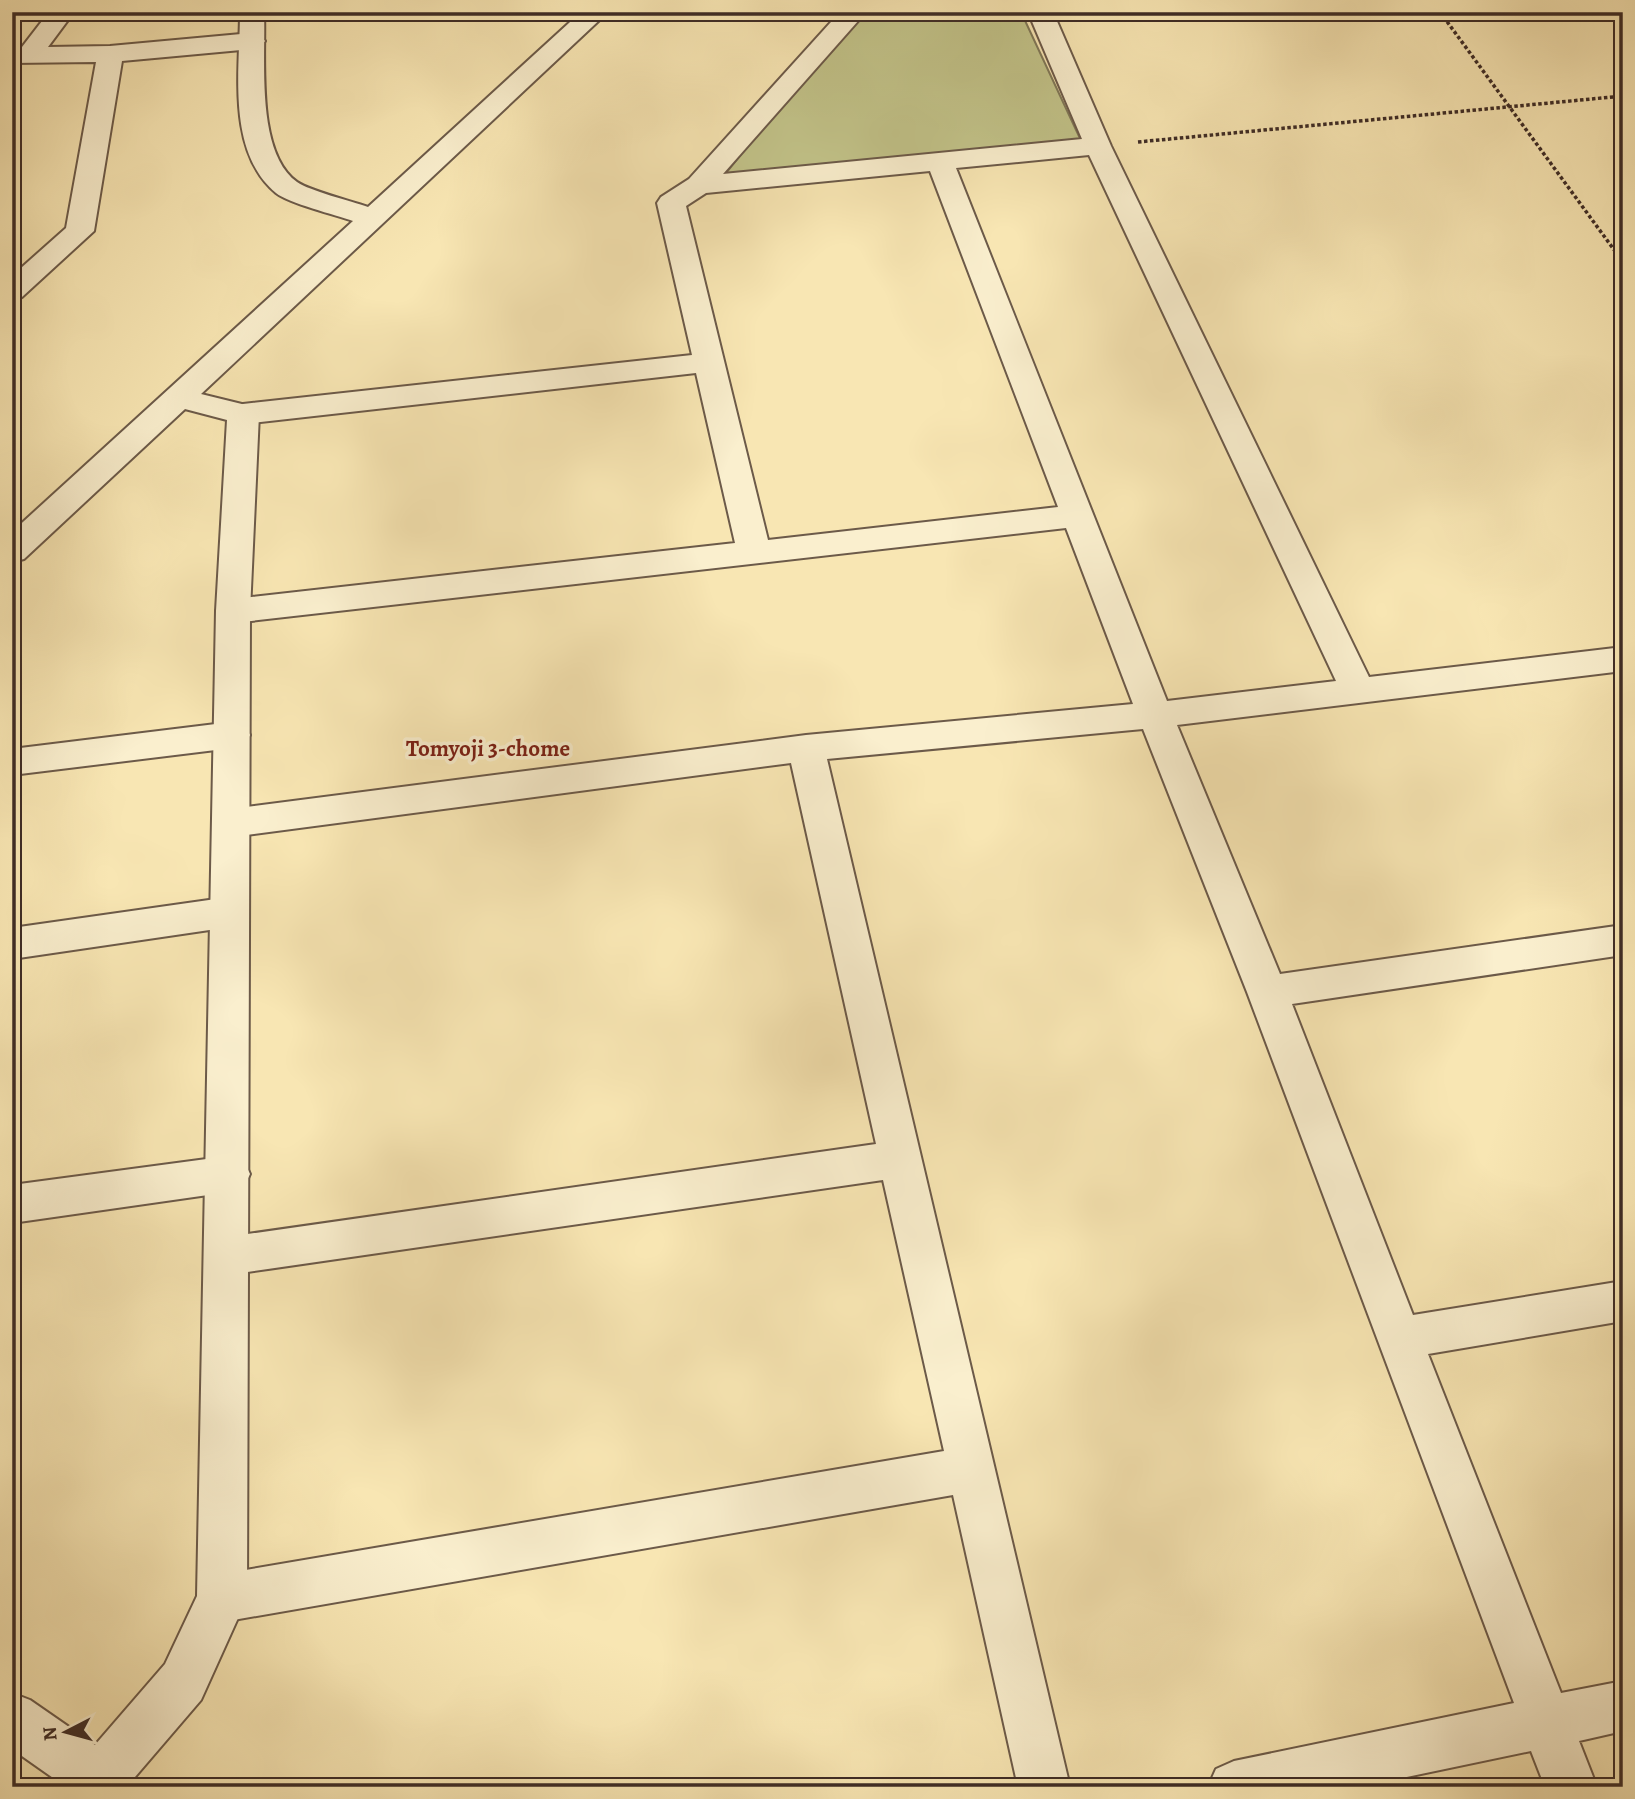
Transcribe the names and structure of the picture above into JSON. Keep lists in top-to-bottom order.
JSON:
{
  "districts": ["Tomyoji 3-chome"],
  "north": "left"
}
